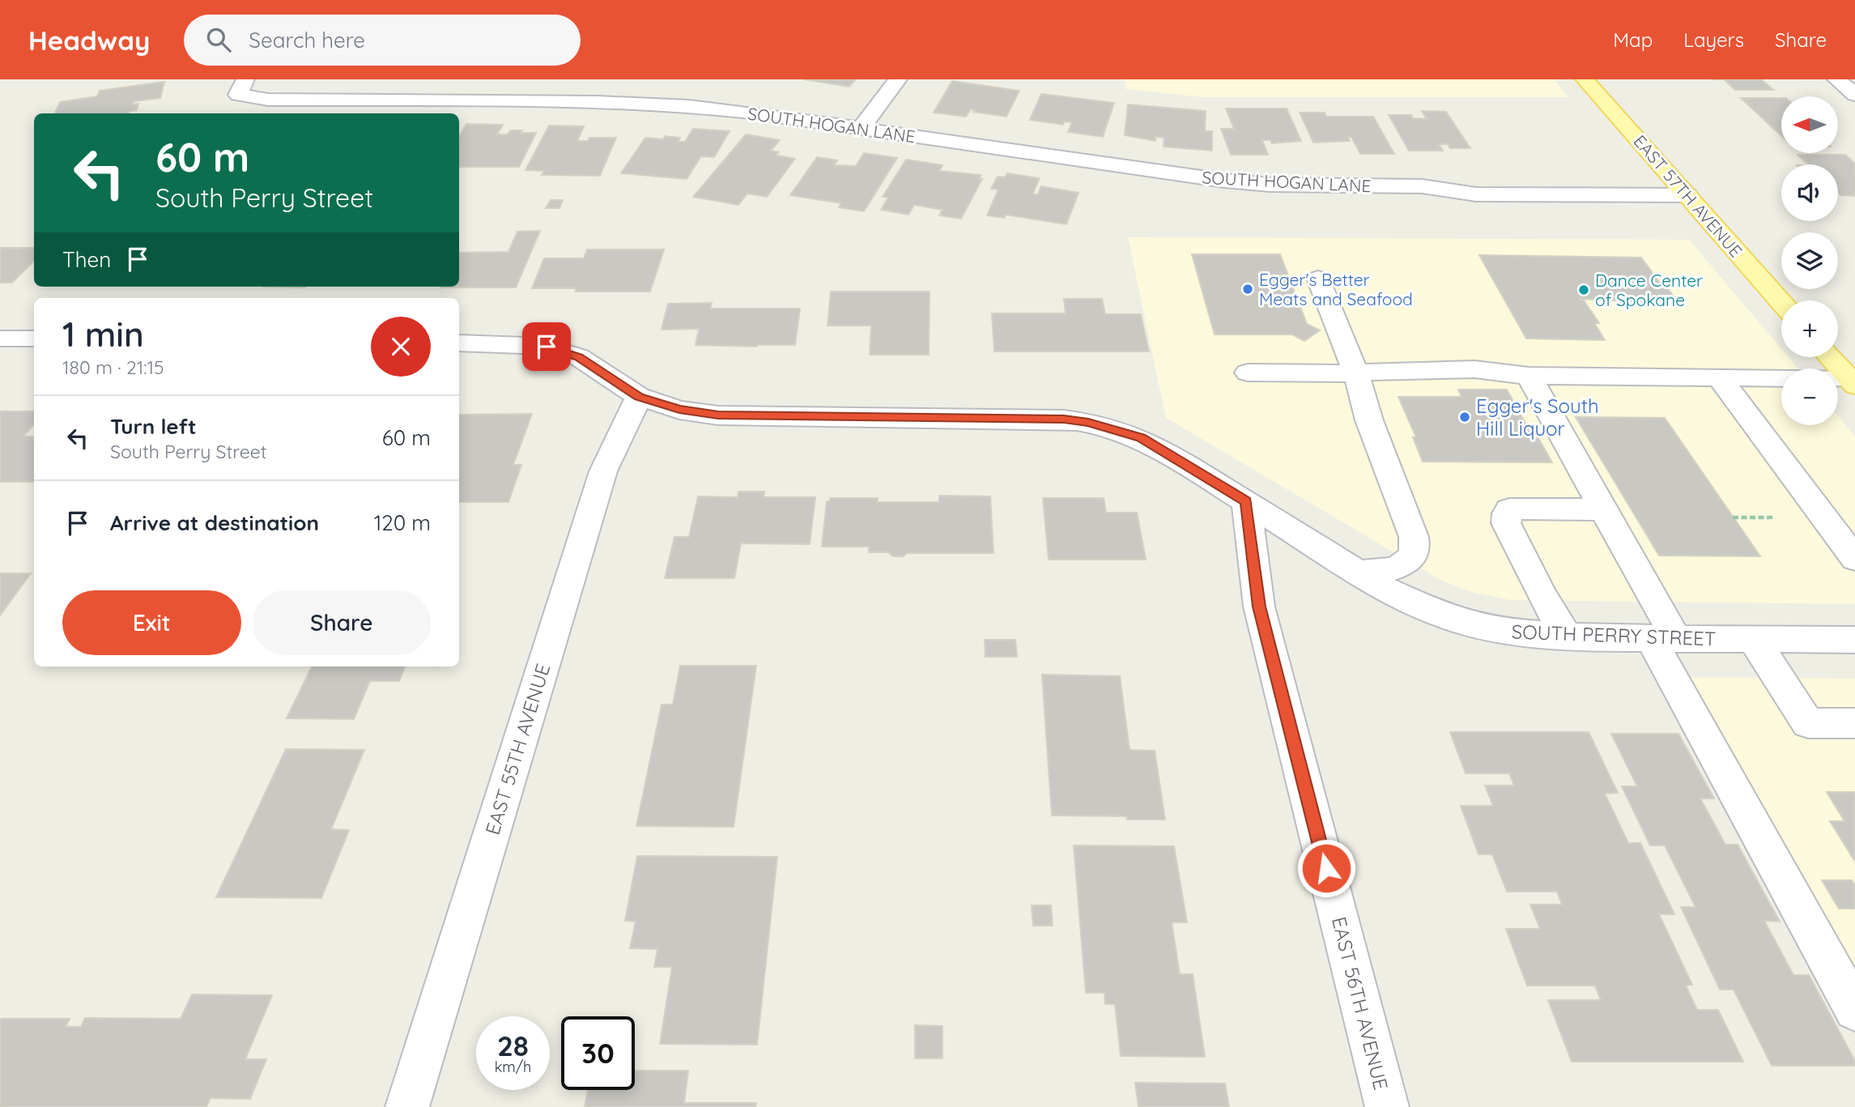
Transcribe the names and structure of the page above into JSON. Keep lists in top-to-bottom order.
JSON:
{
  "streets": {
    "main road": ["EAST 57TH AVENUE"],
    "street": [
      "SOUTH HOGAN LANE",
      "SOUTH PERRY STREET",
      "EAST 55TH AVENUE",
      "EAST 56TH AVENUE"
    ]
  },
  "crossings": [
    ["SOUTH HOGAN LANE", "EAST 57TH AVENUE"],
    ["SOUTH PERRY STREET", "EAST 55TH AVENUE"],
    ["SOUTH PERRY STREET", "EAST 56TH AVENUE"]
  ],
  "places": ["Egger's Better Meats and Seafood", "Dance Center of Spokane", "Egger's South Hill Liquor"],
  "north": "left",
  "page": {
    "header": "Headway",
    "search": "Search here",
    "nav": ["Map", "Layers", "Share"],
    "map_buttons": ["+", "−"],
    "turn": ["60 m", "South Perry Street"],
    "then": "Then",
    "heading": ["1 min", "180 m · 21:15"],
    "list": [
      {
        "name": "Turn left",
        "note": "South Perry Street",
        "value": "60 m"
      },
      {
        "name": "Arrive at destination",
        "value": "120 m"
      }
    ],
    "buttons": ["Exit", "Share"],
    "speed": "28 km/h",
    "limit": "30"
  }
}
